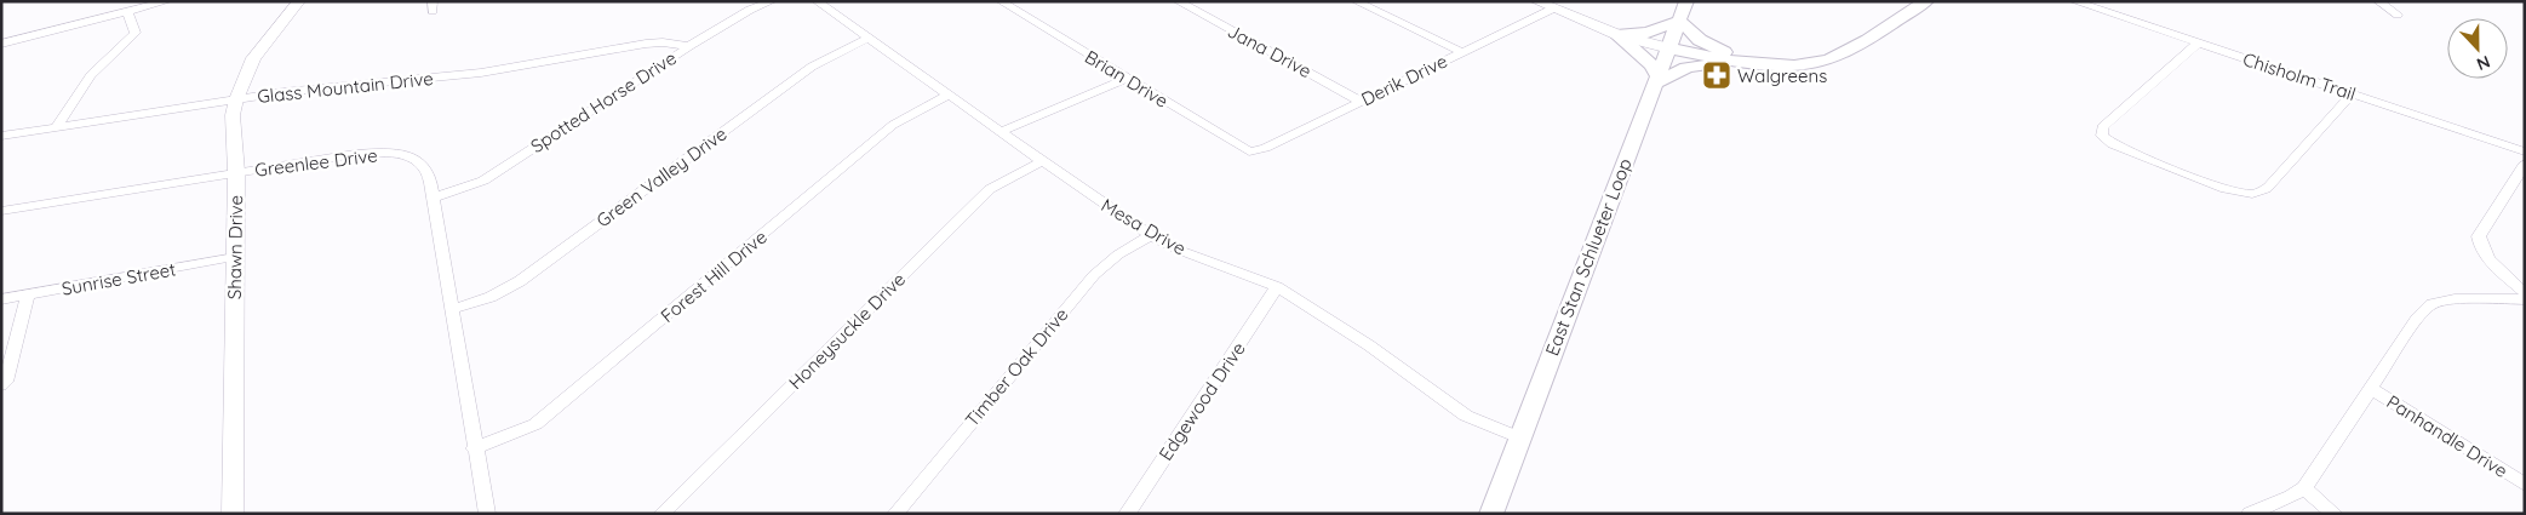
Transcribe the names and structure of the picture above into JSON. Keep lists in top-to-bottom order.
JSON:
{
  "streets": {
    "main road": ["East Stan Schlueter Loop"],
    "street": [
      "Jana Drive",
      "Chisholm Trail",
      "Brian Drive",
      "Derik Drive",
      "Glass Mountain Drive",
      "Spotted Horse Drive",
      "Greenlee Drive",
      "Green Valley Drive",
      "Mesa Drive",
      "Shawn Drive",
      "Forest Hill Drive",
      "Sunrise Street",
      "Honeysuckle Drive",
      "Timber Oak Drive",
      "Edgewood Drive",
      "Panhandle Drive"
    ]
  },
  "crossings": [
    ["Jana Drive", "Derik Drive"],
    ["Brian Drive", "Derik Drive"],
    ["Glass Mountain Drive", "Spotted Horse Drive"],
    ["Glass Mountain Drive", "Shawn Drive"],
    ["Spotted Horse Drive", "Greenlee Drive"],
    ["Greenlee Drive", "Green Valley Drive"],
    ["Greenlee Drive", "Shawn Drive"],
    ["Greenlee Drive", "Forest Hill Drive"],
    ["Green Valley Drive", "Mesa Drive"],
    ["Mesa Drive", "East Stan Schlueter Loop"],
    ["Mesa Drive", "Forest Hill Drive"],
    ["Mesa Drive", "Honeysuckle Drive"],
    ["Mesa Drive", "Timber Oak Drive"],
    ["Mesa Drive", "Edgewood Drive"],
    ["Shawn Drive", "Sunrise Street"]
  ],
  "places": {
    "pharmacy": ["Walgreens"]
  },
  "north": "bottom"
}
